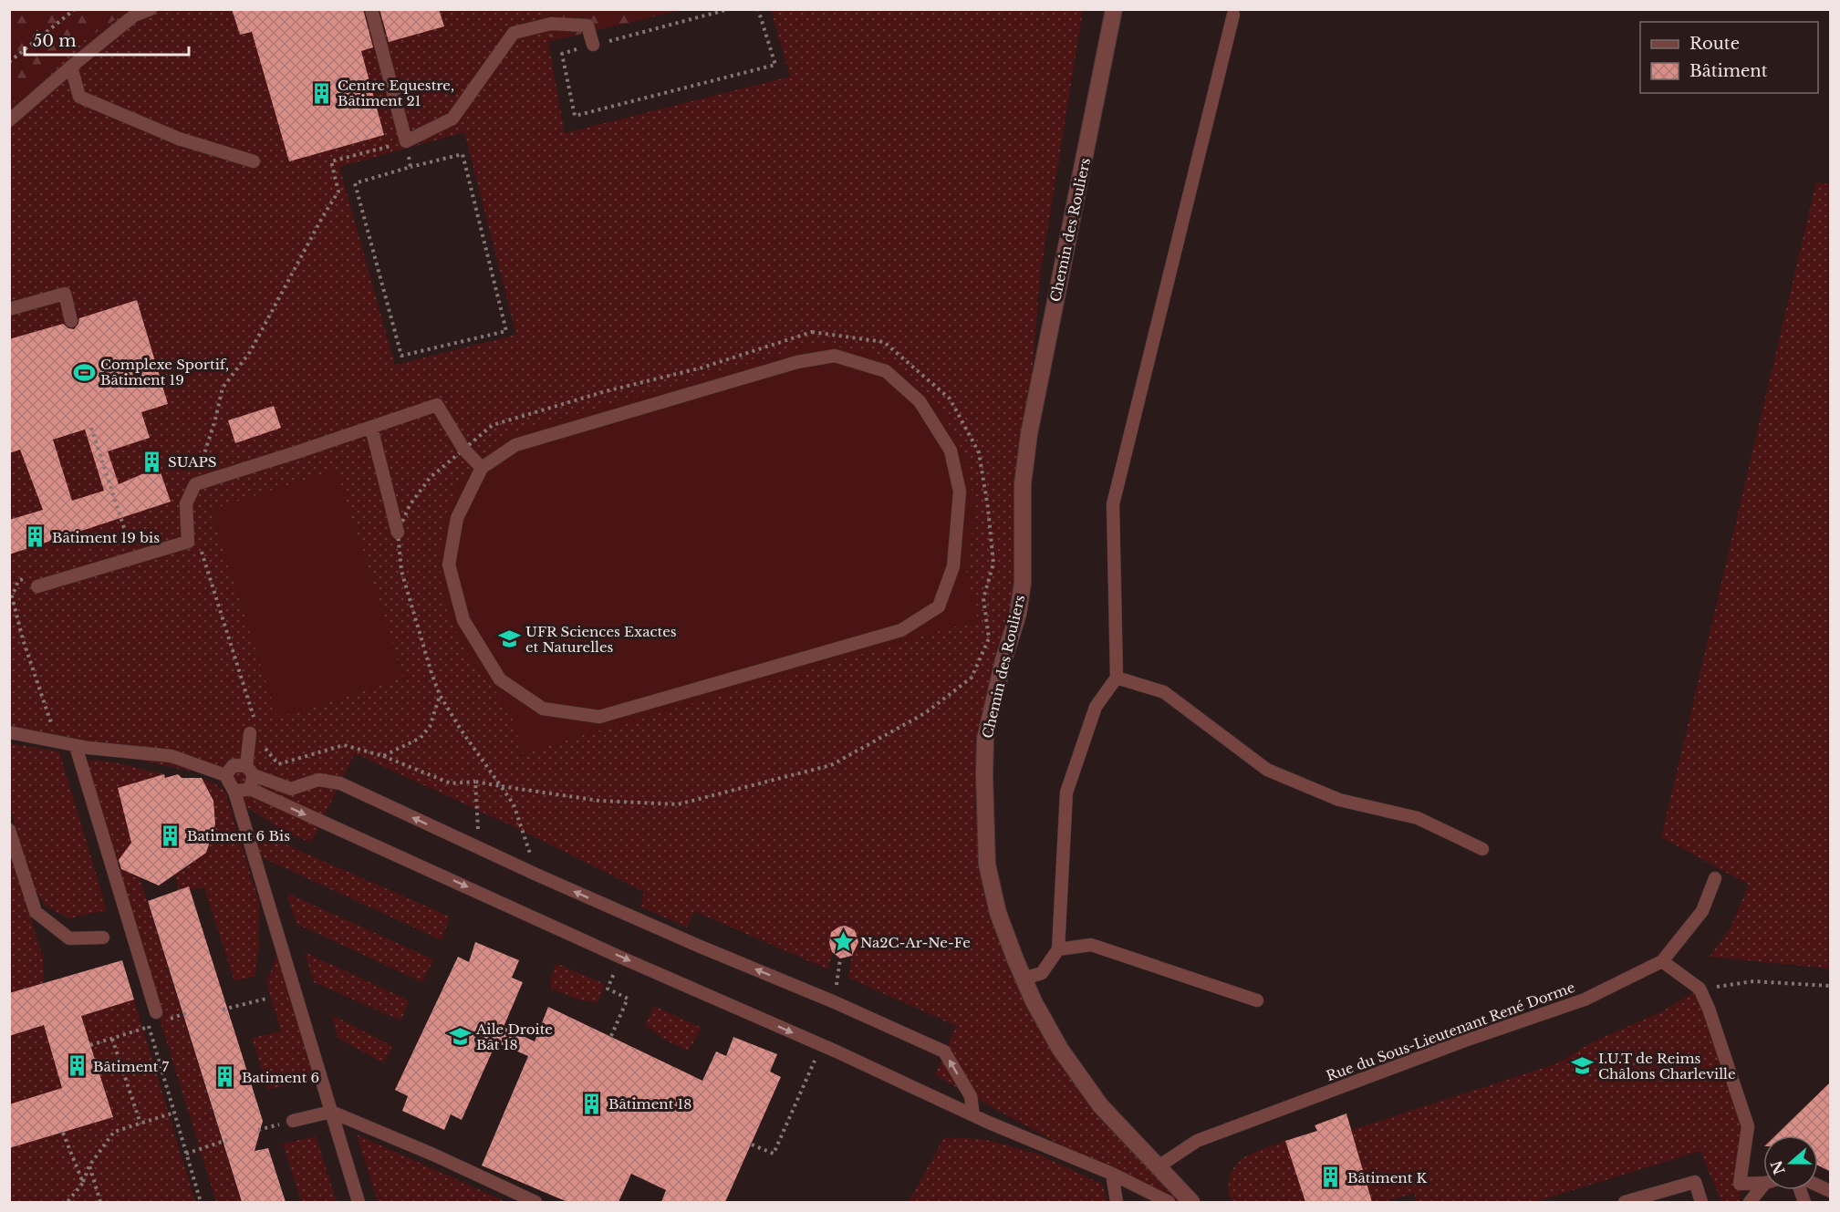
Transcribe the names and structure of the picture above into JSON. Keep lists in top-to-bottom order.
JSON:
{
  "streets": {
    "street": ["Chemin des Rouliers"],
    "lane": ["Rue du Sous-Lieutenant René Dorme"]
  },
  "crossings": [
    ["Chemin des Rouliers", "Rue du Sous-Lieutenant René Dorme"]
  ],
  "places": {
    "building": [
      "Centre Equestre, Bâtiment 21",
      "SUAPS",
      "Bâtiment 19 bis",
      "Batiment 6 Bis",
      "Bâtiment 7",
      "Batiment 6",
      "Bâtiment 18",
      "Bâtiment K"
    ],
    "sports": ["Complexe Sportif, Bâtiment 19"],
    "school or university": ["UFR Sciences Exactes et Naturelles", "Aile Droite Bât 18", "I.U.T de Reims Châlons Charleville"],
    "place": ["Na2C-Ar-Ne-Fe"]
  },
  "legend": ["Route", "Bâtiment"],
  "scale_bar": "50 m",
  "north": "left"
}
